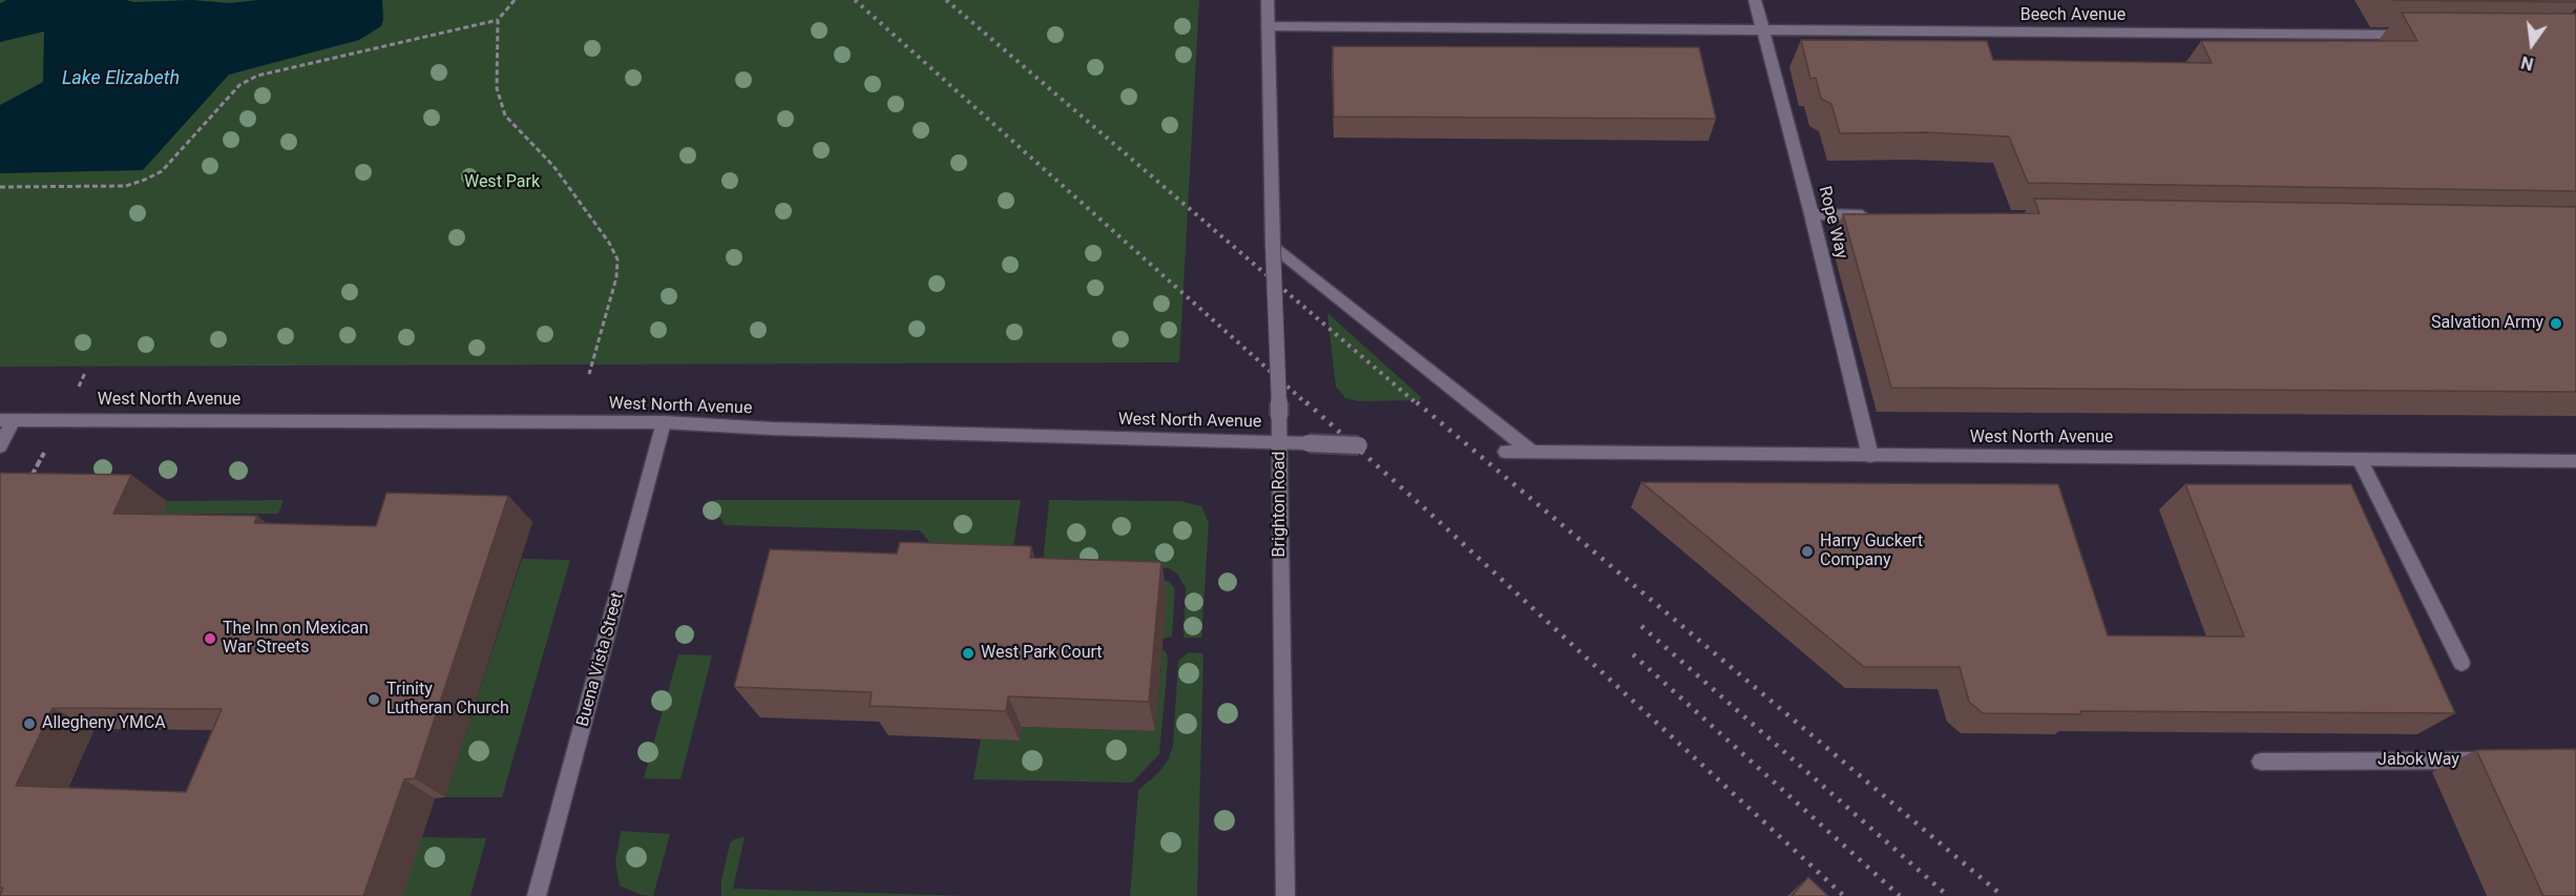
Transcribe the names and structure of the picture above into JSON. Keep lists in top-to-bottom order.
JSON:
{
  "streets": {
    "street": [
      "Beech Avenue",
      "Rope Way",
      "West North Avenue",
      "Brighton Road",
      "Buena Vista Street",
      "Jabok Way"
    ]
  },
  "crossings": [
    ["Beech Avenue", "Rope Way"],
    ["Beech Avenue", "Brighton Road"],
    ["Rope Way", "West North Avenue"],
    ["West North Avenue", "Brighton Road"],
    ["West North Avenue", "Buena Vista Street"]
  ],
  "water": ["Lake Elizabeth"],
  "parks": ["West Park"],
  "places": [
    "Salvation Army",
    "Harry Guckert Company",
    "The Inn on Mexican War Streets",
    "West Park Court",
    "Trinity Lutheran Church",
    "Allegheny YMCA"
  ],
  "north": "bottom"
}
